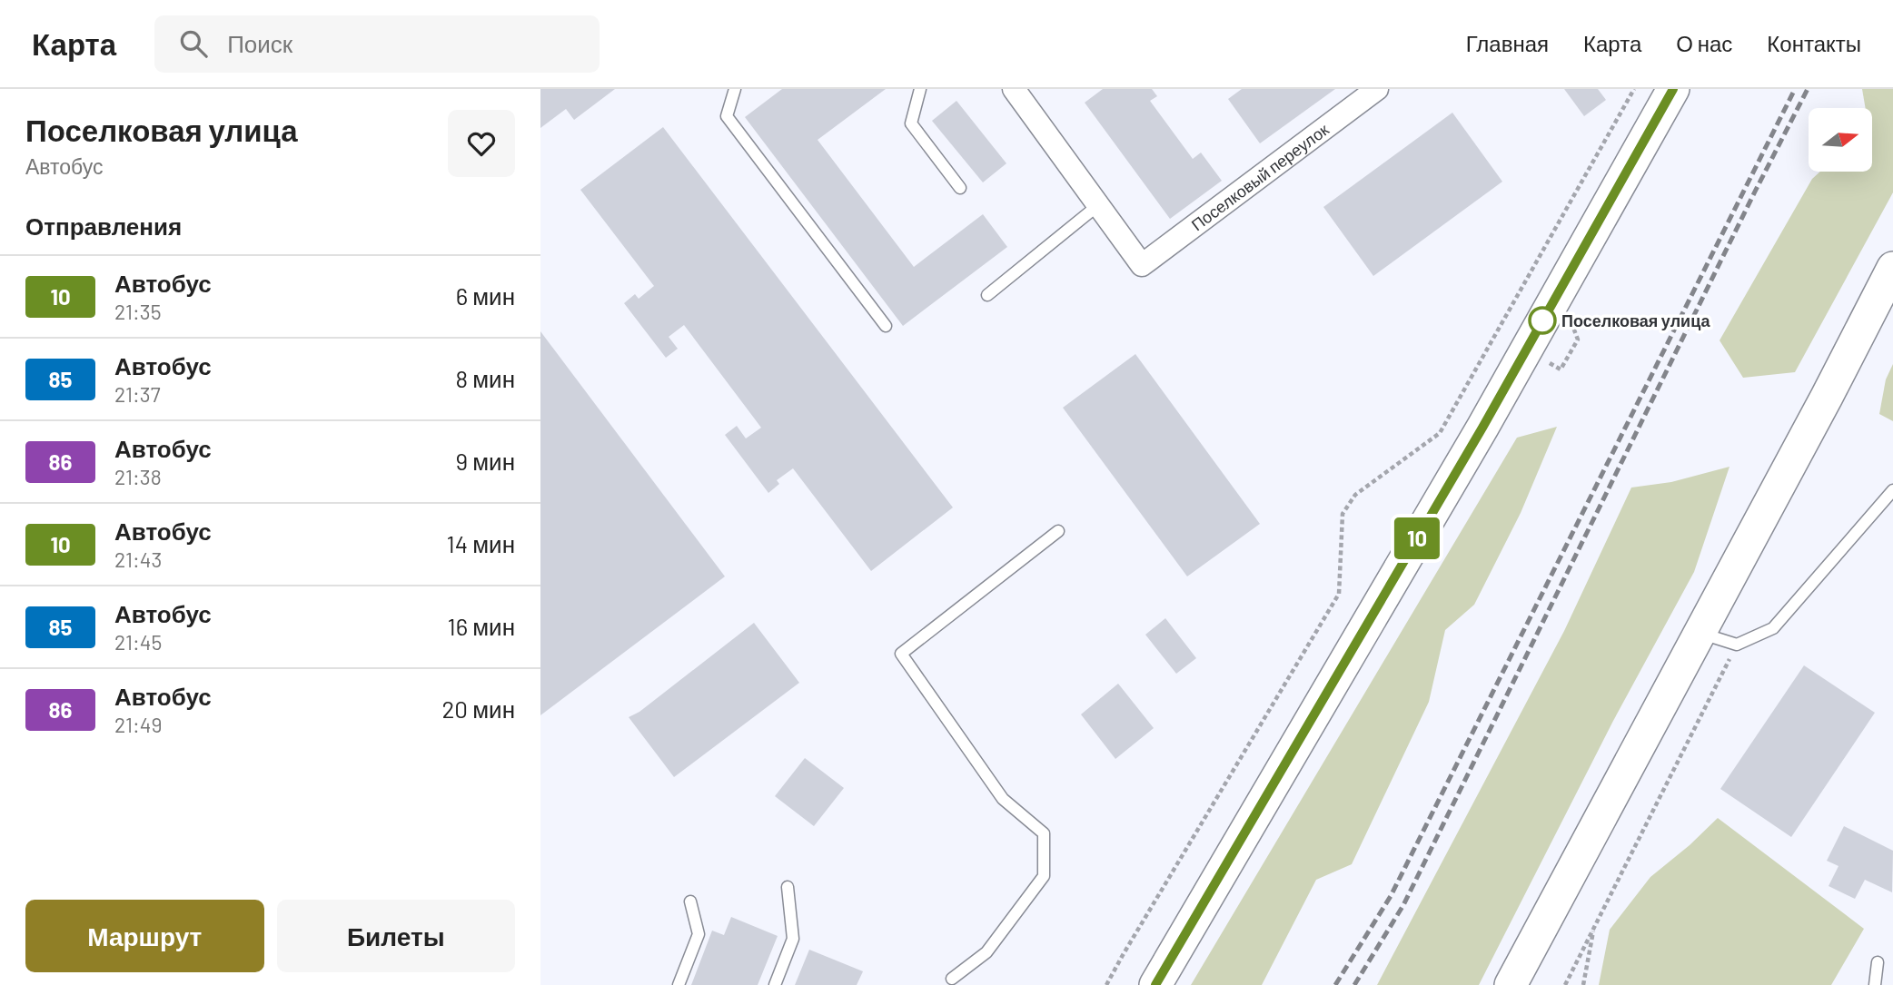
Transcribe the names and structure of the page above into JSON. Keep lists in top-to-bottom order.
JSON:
{
  "streets": {
    "street": ["Поселковый переулок"]
  },
  "places": ["Поселковая улица"],
  "lines": ["bus line 10"],
  "north": "right",
  "page": {
    "header": "Карта",
    "search": "Поиск",
    "nav": [
      "Главная",
      "Карта",
      "О нас",
      "Контакты"
    ],
    "heading": [
      ["Поселковая улица", "Автобус"],
      "Отправления"
    ],
    "on_map": "10",
    "list": [
      {
        "mark": "10",
        "name": "Автобус",
        "note": "21:35",
        "value": "6 мин"
      },
      {
        "mark": "85",
        "name": "Автобус",
        "note": "21:37",
        "value": "8 мин"
      },
      {
        "mark": "86",
        "name": "Автобус",
        "note": "21:38",
        "value": "9 мин"
      },
      {
        "mark": "10",
        "name": "Автобус",
        "note": "21:43",
        "value": "14 мин"
      },
      {
        "mark": "85",
        "name": "Автобус",
        "note": "21:45",
        "value": "16 мин"
      },
      {
        "mark": "86",
        "name": "Автобус",
        "note": "21:49",
        "value": "20 мин"
      }
    ],
    "buttons": ["Маршрут", "Билеты"]
  }
}
